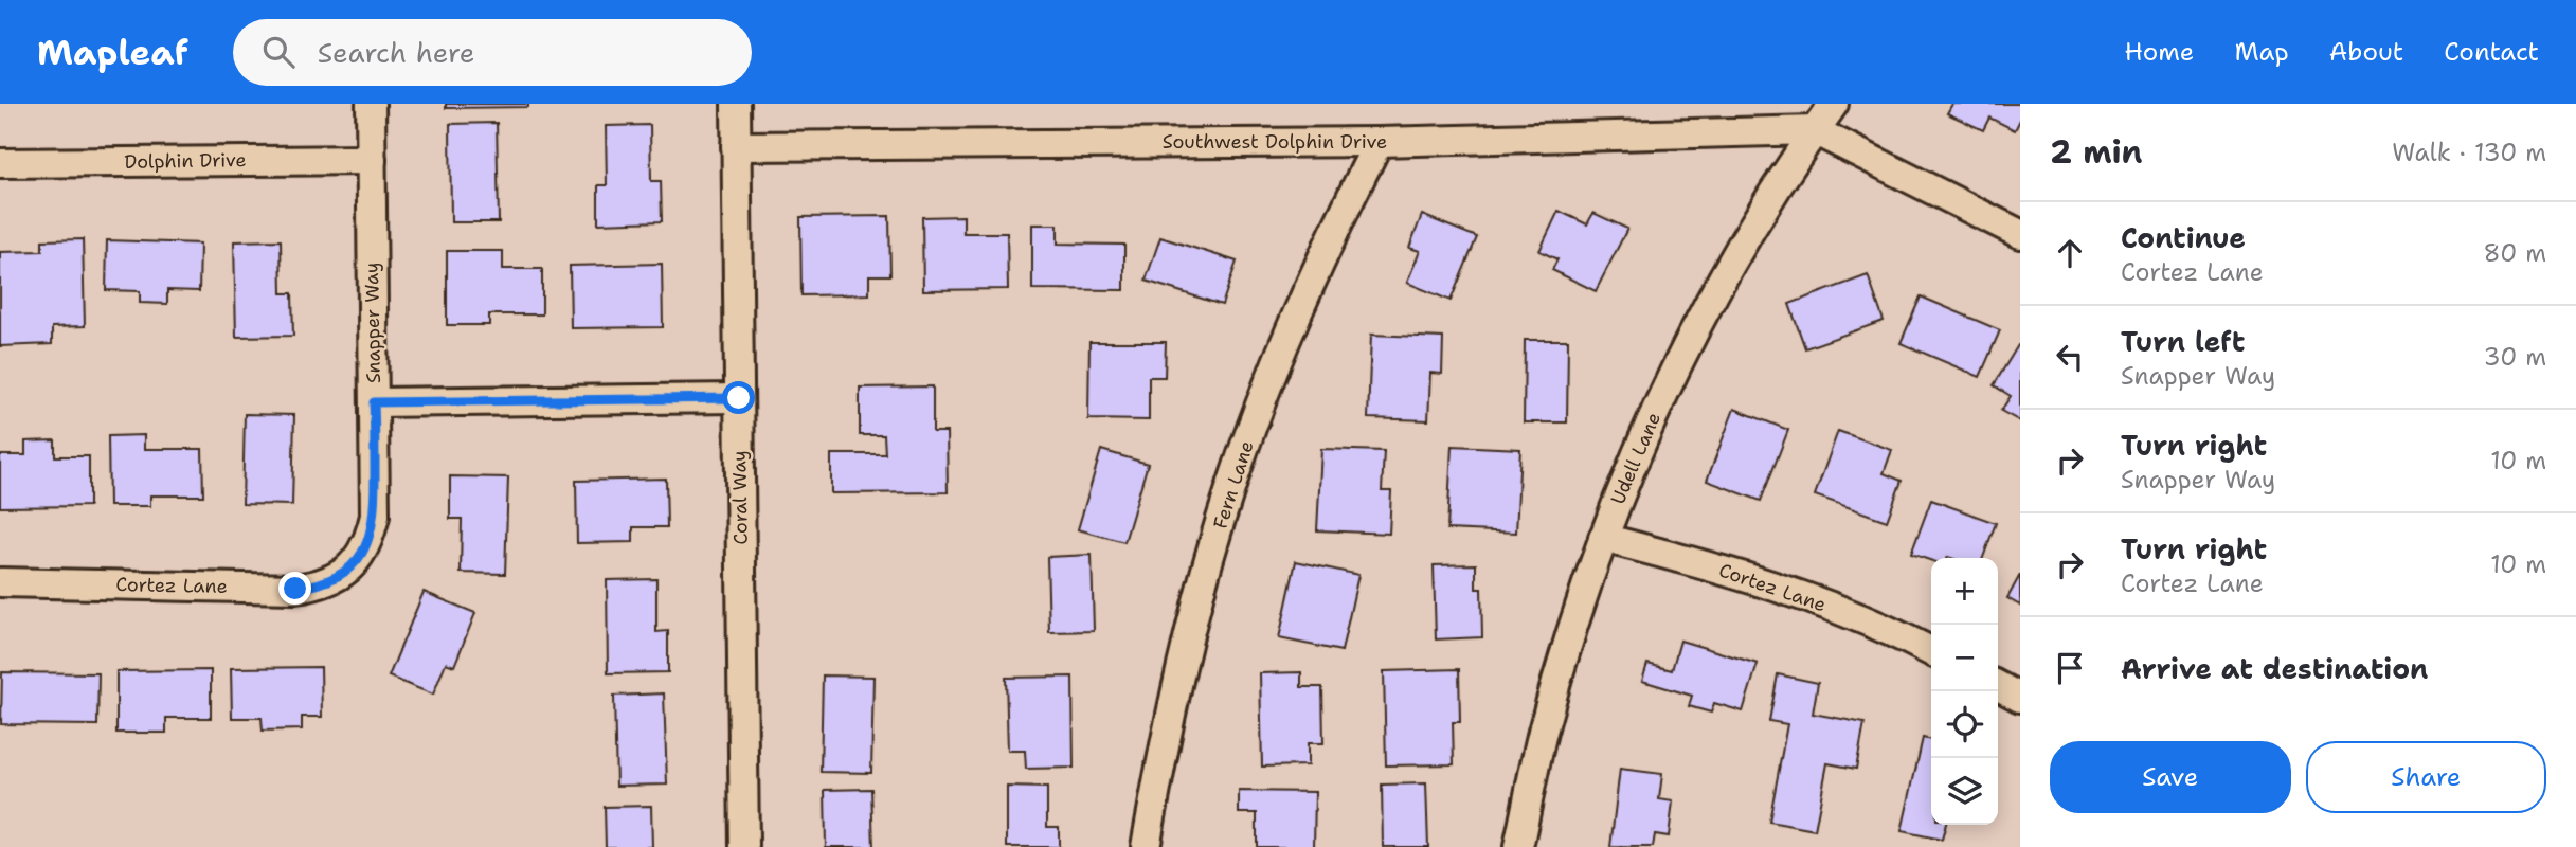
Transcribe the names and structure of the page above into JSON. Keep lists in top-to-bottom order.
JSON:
{
  "streets": {
    "street": [
      "Southwest Dolphin Drive",
      "Dolphin Drive",
      "Snapper Way",
      "Udell Lane",
      "Fern Lane",
      "Coral Way",
      "Cortez Lane"
    ]
  },
  "crossings": [
    ["Southwest Dolphin Drive", "Udell Lane"],
    ["Southwest Dolphin Drive", "Fern Lane"],
    ["Southwest Dolphin Drive", "Coral Way"],
    ["Dolphin Drive", "Snapper Way"],
    ["Snapper Way", "Cortez Lane"],
    ["Udell Lane", "Cortez Lane"]
  ],
  "page": {
    "header": "Mapleaf",
    "search": "Search here",
    "nav": [
      "Home",
      "Map",
      "About",
      "Contact"
    ],
    "heading": ["2 min", "Walk · 130 m"],
    "list": [
      ["Continue", "Cortez Lane", "80 m"],
      ["Turn left", "Snapper Way", "30 m"],
      ["Turn right", "Snapper Way", "10 m"],
      ["Turn right", "Cortez Lane", "10 m"],
      "Arrive at destination"
    ],
    "map_buttons": ["+", "−"],
    "buttons": ["Save", "Share"]
  }
}
